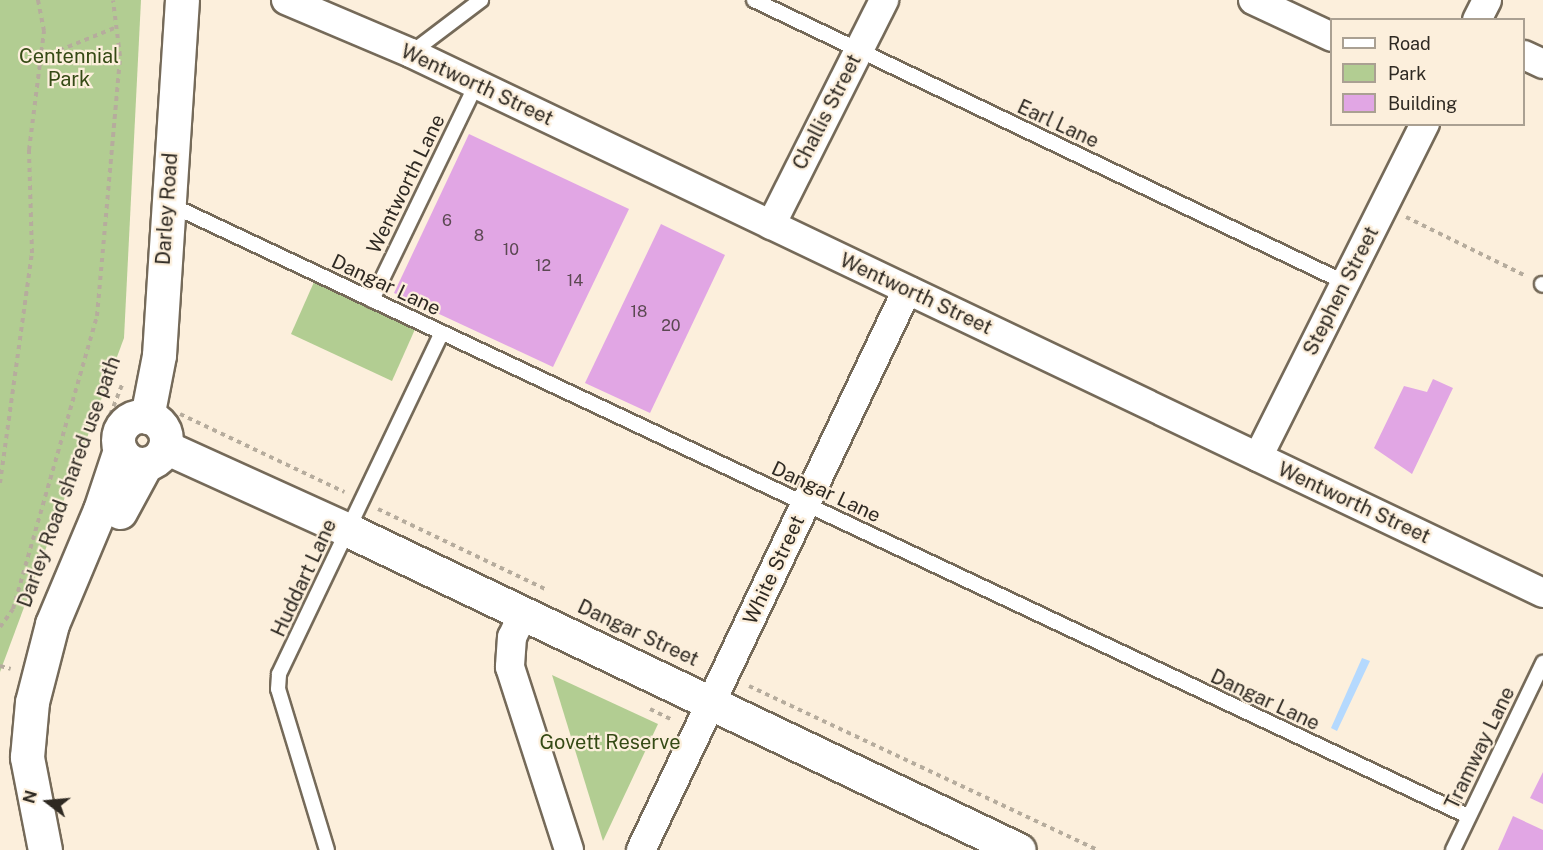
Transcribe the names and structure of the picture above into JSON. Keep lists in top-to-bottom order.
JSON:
{
  "streets": {
    "main road": ["Darley Road", "Dangar Street"],
    "street": [
      "Wentworth Street",
      "Challis Street",
      "Stephen Street",
      "White Street"
    ],
    "lane": [
      "Earl Lane",
      "Wentworth Lane",
      "Dangar Lane",
      "Huddart Lane",
      "Tramway Lane"
    ],
    "path": ["Darley Road shared use path"]
  },
  "crossings": [
    ["Wentworth Street", "Challis Street"],
    ["Wentworth Street", "Wentworth Lane"],
    ["Wentworth Street", "Stephen Street"],
    ["Wentworth Street", "White Street"],
    ["Challis Street", "Earl Lane"],
    ["Earl Lane", "Stephen Street"],
    ["Wentworth Lane", "Dangar Lane"],
    ["Darley Road", "Dangar Lane"],
    ["Darley Road", "Darley Road shared use path"],
    ["Darley Road", "Dangar Street"],
    ["Dangar Lane", "White Street"],
    ["Dangar Lane", "Huddart Lane"],
    ["Dangar Lane", "Tramway Lane"],
    ["Darley Road shared use path", "Dangar Street"],
    ["White Street", "Dangar Street"],
    ["Huddart Lane", "Dangar Street"]
  ],
  "parks": ["Centennial Park", "Govett Reserve"],
  "house_numbers": [
    "6",
    "8",
    "10",
    "12",
    "14",
    "18",
    "20"
  ],
  "legend": ["Road", "Park", "Building"],
  "north": "left"
}
